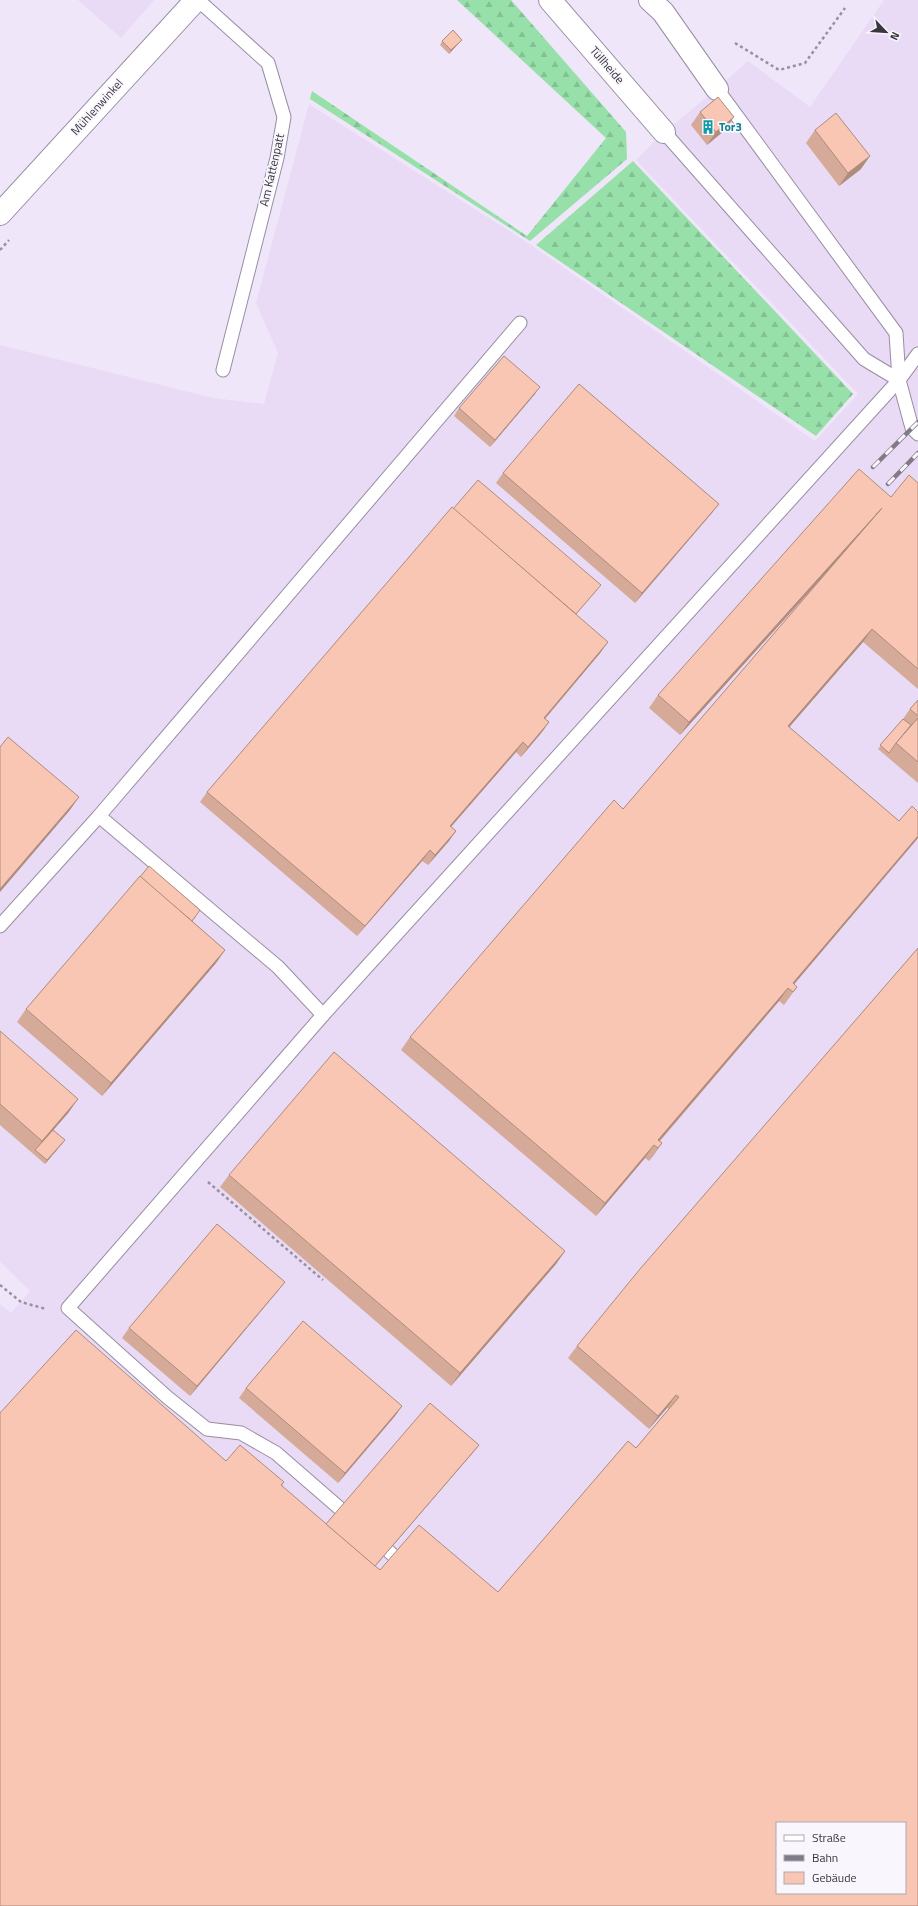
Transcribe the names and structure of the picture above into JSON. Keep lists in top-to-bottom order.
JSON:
{
  "streets": {
    "street": ["Tüllheide", "Mühlenwinkel"],
    "lane": ["Am Kattenpatt"]
  },
  "crossings": [
    ["Mühlenwinkel", "Am Kattenpatt"]
  ],
  "places": {
    "building": ["Tor3"]
  },
  "legend": ["Straße", "Bahn", "Gebäude"],
  "north": "bottom right"
}
